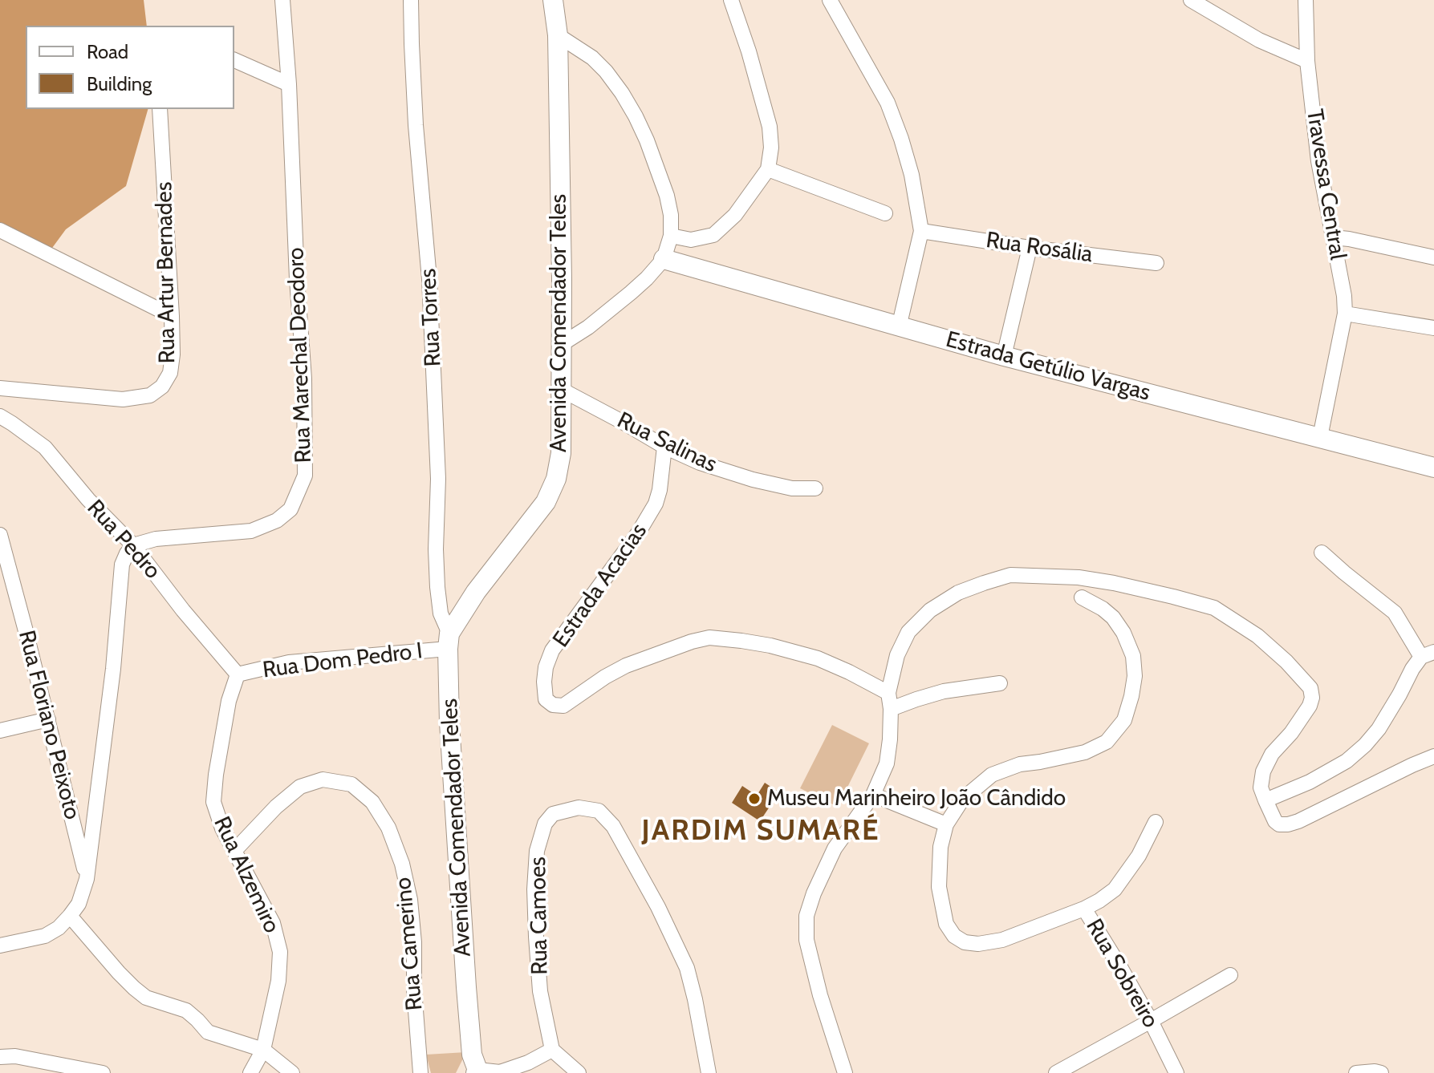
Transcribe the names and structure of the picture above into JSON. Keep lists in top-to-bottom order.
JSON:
{
  "streets": {
    "main road": ["Avenida Comendador Teles", "Estrada Getúlio Vargas"],
    "street": [
      "Travessa Central",
      "Rua Rosália",
      "Rua Artur Bernades",
      "Rua Torres",
      "Rua Marechal Deodoro",
      "Rua Salinas",
      "Rua Pedro",
      "Estrada Acacias",
      "Rua Dom Pedro I",
      "Rua Floriano Peixoto",
      "Rua Alzemiro",
      "Rua Camoes",
      "Rua Camerino",
      "Rua Sobreiro"
    ]
  },
  "crossings": [
    ["Travessa Central", "Estrada Getúlio Vargas"],
    ["Rua Torres", "Avenida Comendador Teles"],
    ["Rua Torres", "Rua Dom Pedro I"],
    ["Avenida Comendador Teles", "Rua Salinas"],
    ["Avenida Comendador Teles", "Rua Dom Pedro I"],
    ["Rua Marechal Deodoro", "Rua Pedro"],
    ["Rua Salinas", "Estrada Acacias"],
    ["Rua Pedro", "Rua Dom Pedro I"],
    ["Rua Pedro", "Rua Alzemiro"],
    ["Rua Dom Pedro I", "Rua Alzemiro"],
    ["Rua Alzemiro", "Rua Camerino"]
  ],
  "districts": ["JARDIM SUMARÉ"],
  "places": ["Museu Marinheiro João Cândido"],
  "legend": ["Road", "Building"]
}
